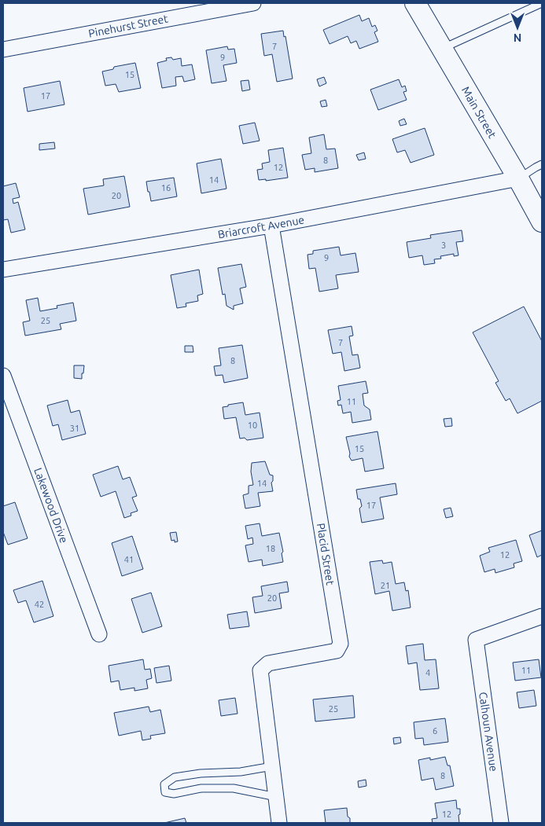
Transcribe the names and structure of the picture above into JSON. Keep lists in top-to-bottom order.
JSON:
{
  "streets": {
    "main road": ["Main Street"],
    "street": [
      "Pinehurst Street",
      "Briarcroft Avenue",
      "Lakewood Drive",
      "Placid Street",
      "Calhoun Avenue"
    ]
  },
  "crossings": [
    ["Main Street", "Briarcroft Avenue"],
    ["Briarcroft Avenue", "Placid Street"]
  ],
  "house_numbers": [
    "7",
    "9",
    "15",
    "17",
    "8",
    "12",
    "14",
    "16",
    "20",
    "3",
    "9",
    "25",
    "7",
    "8",
    "11",
    "10",
    "31",
    "15",
    "14",
    "17",
    "18",
    "12",
    "41",
    "21",
    "20",
    "42",
    "11",
    "4",
    "25",
    "6",
    "8",
    "12"
  ],
  "north": "bottom"
}
